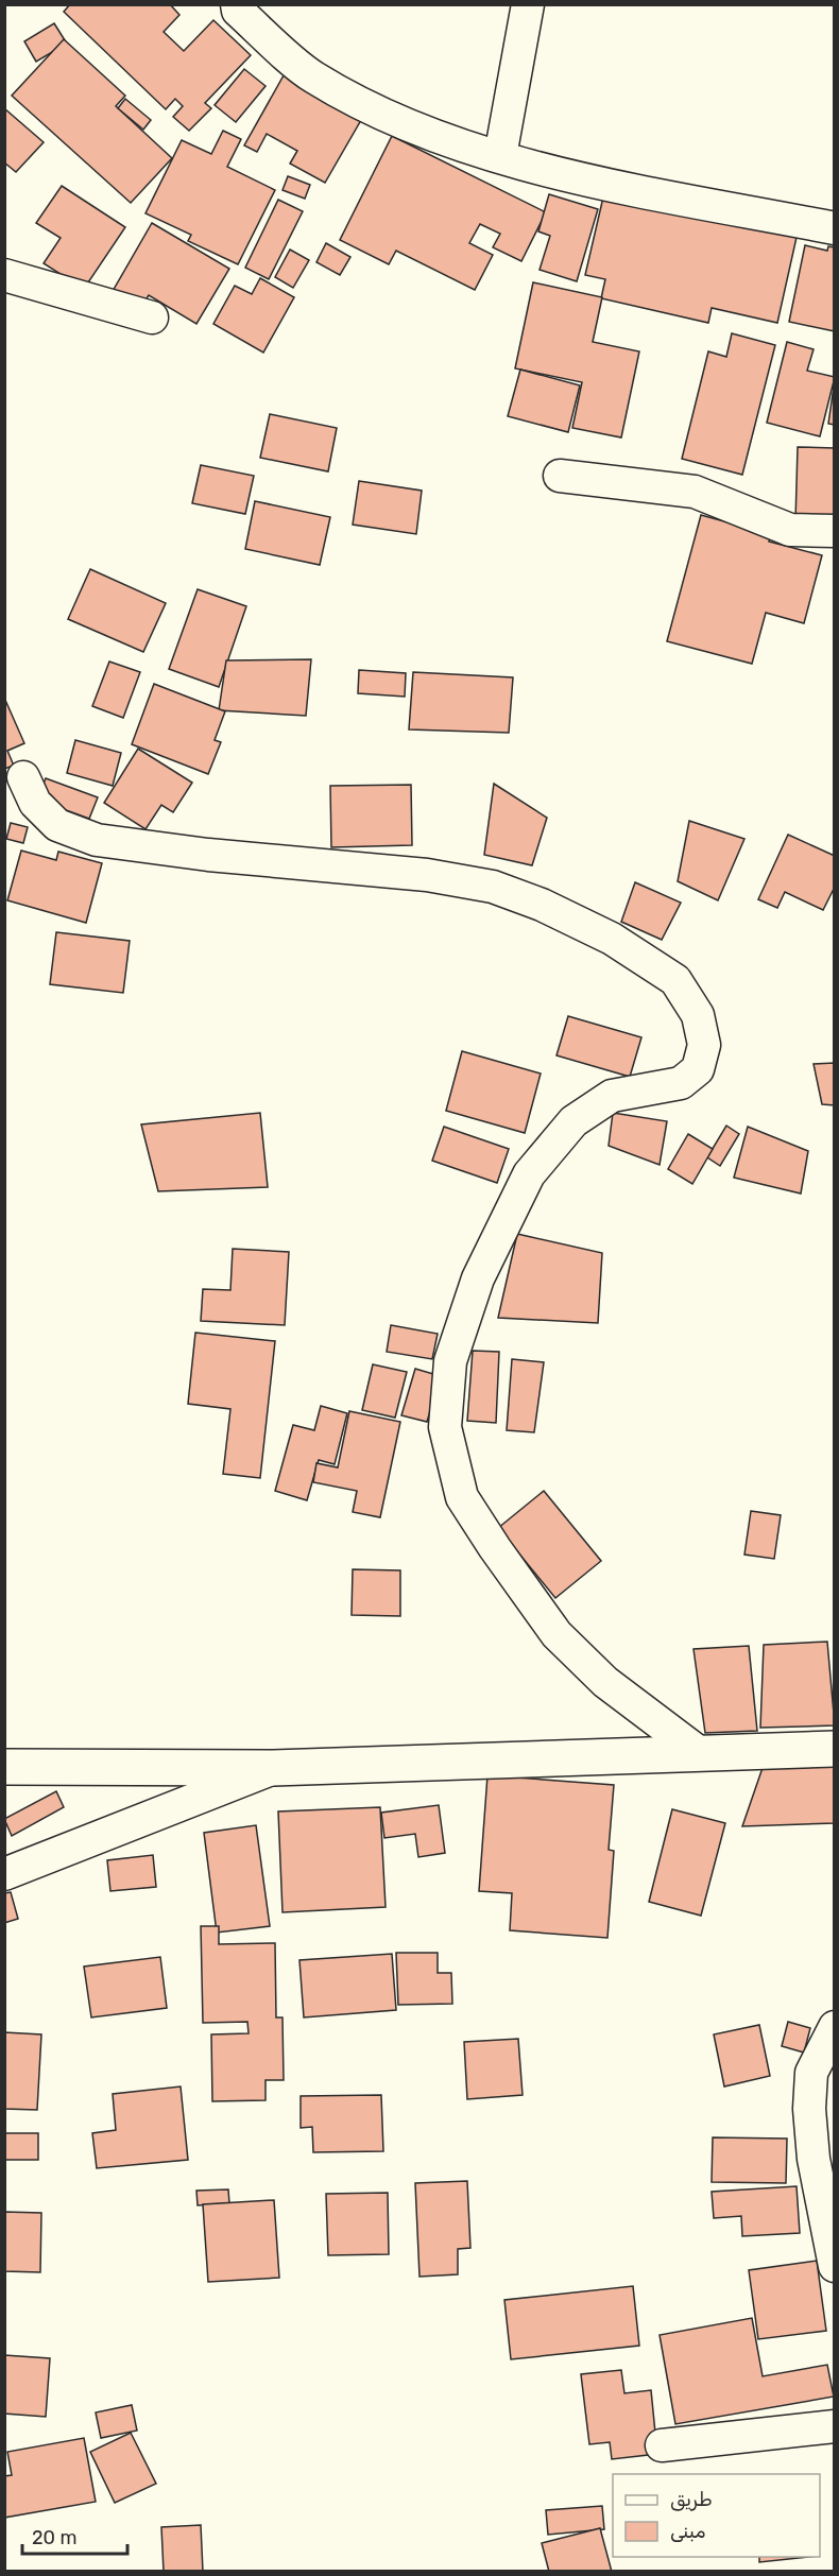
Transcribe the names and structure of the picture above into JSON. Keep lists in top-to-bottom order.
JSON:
{
  "legend": ["طريق", "مبنى"],
  "scale_bar": "20 m"
}
